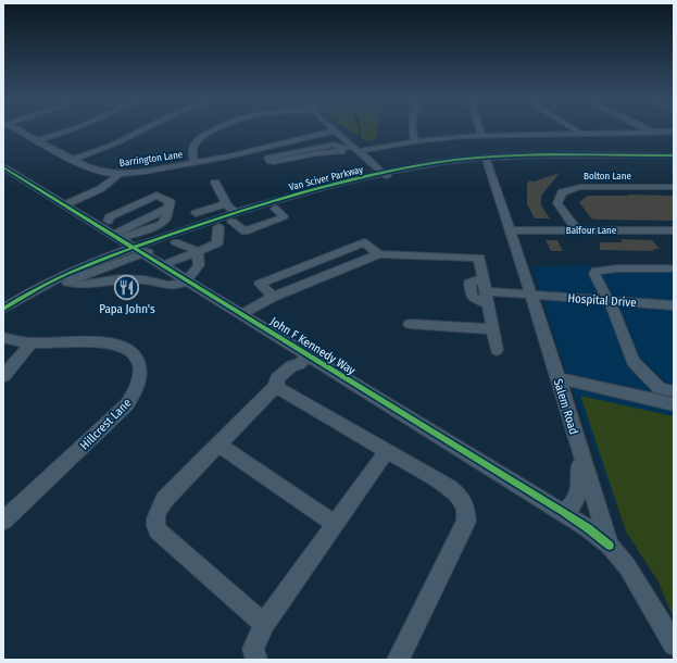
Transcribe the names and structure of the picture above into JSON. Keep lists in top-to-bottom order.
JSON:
{
  "streets": {
    "street": [
      "Barrington Lane",
      "Bolton Lane",
      "Van Sciver Parkway",
      "Balfour Lane",
      "Hospital Drive",
      "John F Kennedy Way",
      "Salem Road",
      "Hillcrest Lane"
    ]
  },
  "crossings": [
    ["Bolton Lane", "Balfour Lane"],
    ["Van Sciver Parkway", "John F Kennedy Way"],
    ["Van Sciver Parkway", "Salem Road"],
    ["Balfour Lane", "Salem Road"],
    ["Hospital Drive", "Salem Road"],
    ["John F Kennedy Way", "Salem Road"]
  ],
  "places": {
    "restaurant": ["Papa John's"]
  }
}
